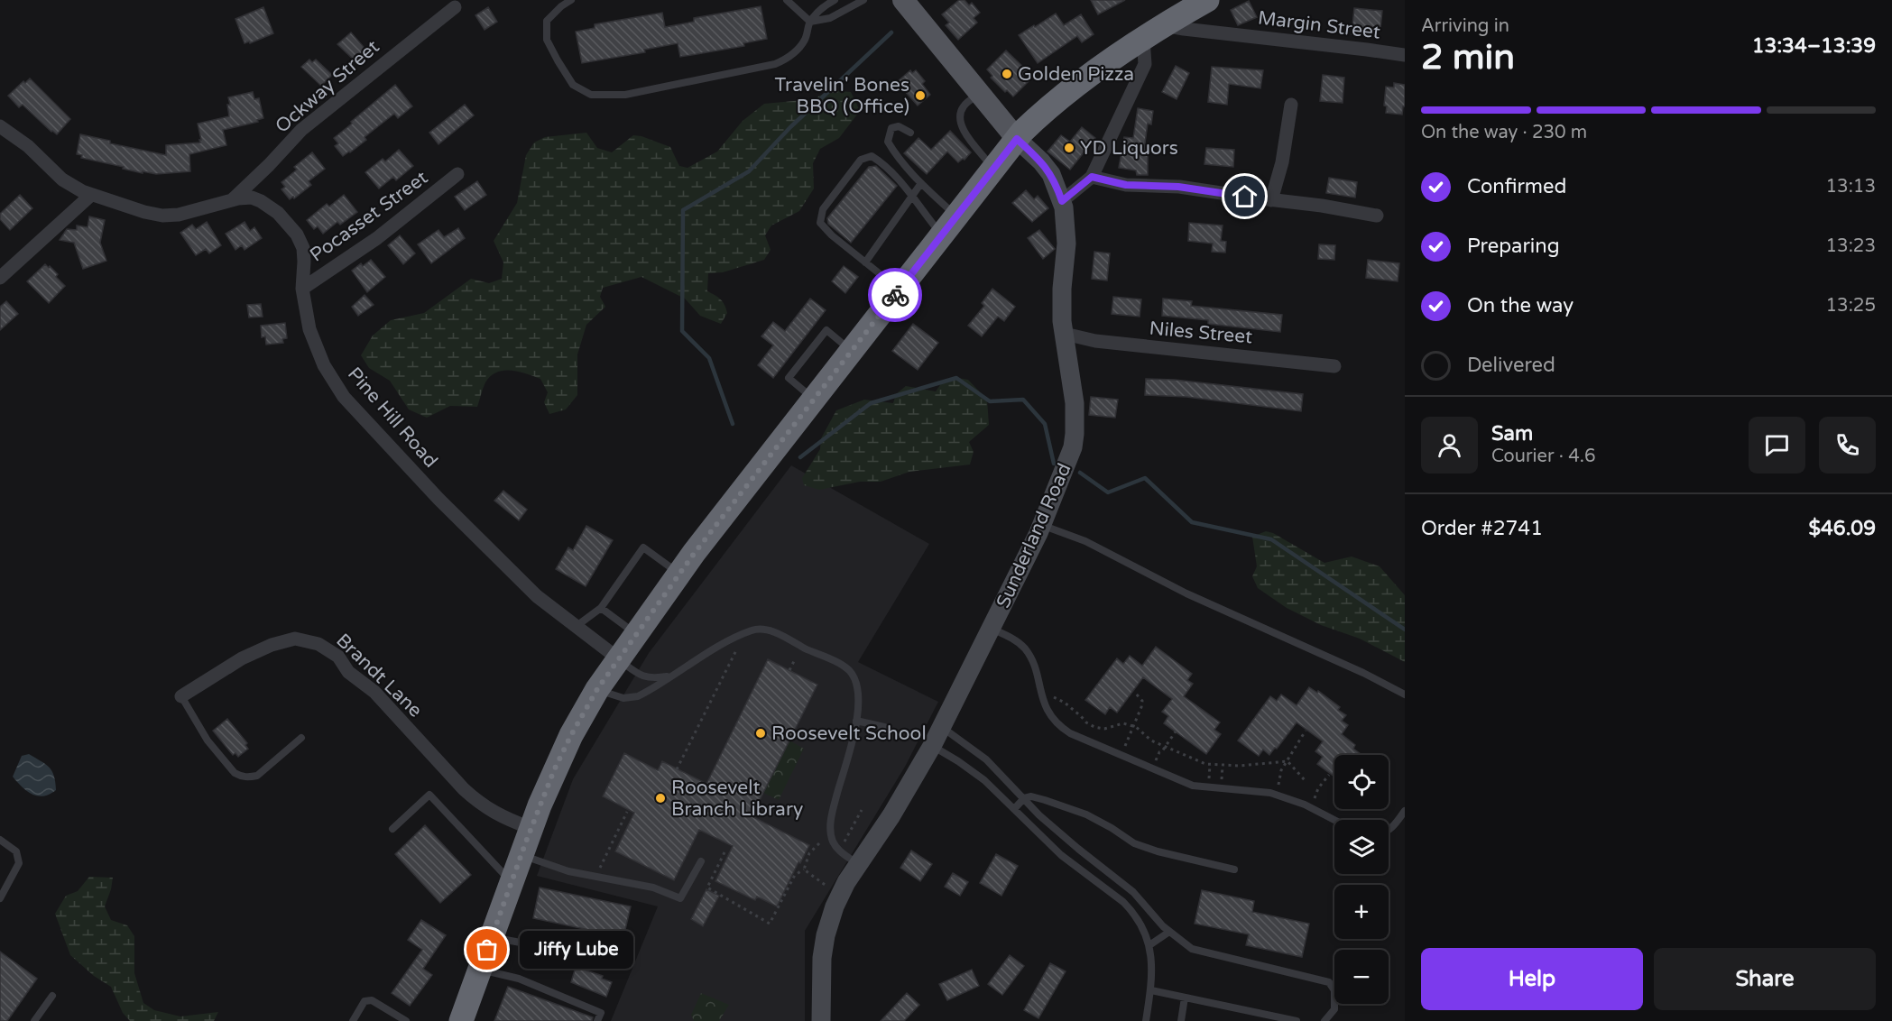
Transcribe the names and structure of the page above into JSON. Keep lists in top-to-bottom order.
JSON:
{
  "streets": {
    "main road": ["Sunderland Road"],
    "street": [
      "Margin Street",
      "Ockway Street",
      "Pocasset Street",
      "Niles Street",
      "Pine Hill Road",
      "Brandt Lane"
    ]
  },
  "crossings": [
    ["Ockway Street", "Pine Hill Road"],
    ["Pocasset Street", "Pine Hill Road"],
    ["Niles Street", "Sunderland Road"]
  ],
  "places": [
    "Golden Pizza",
    "Travelin' Bones BBQ (Office)",
    "YD Liquors",
    "Roosevelt School",
    "Roosevelt Branch Library",
    "Jiffy Lube"
  ],
  "page": {
    "heading": ["2 min", "Arriving in", "13:34–13:39"],
    "panel": [
      "Sam",
      "Courier · 4.6",
      "Order #2741",
      "$46.09"
    ],
    "bar": "On the way · 230 m",
    "list": [
      ["Confirmed", "13:13"],
      ["Preparing", "13:23"],
      ["On the way", "13:25"],
      "Delivered"
    ],
    "map_buttons": ["+", "−"],
    "bubble": "Jiffy Lube",
    "buttons": ["Help", "Share"]
  }
}
